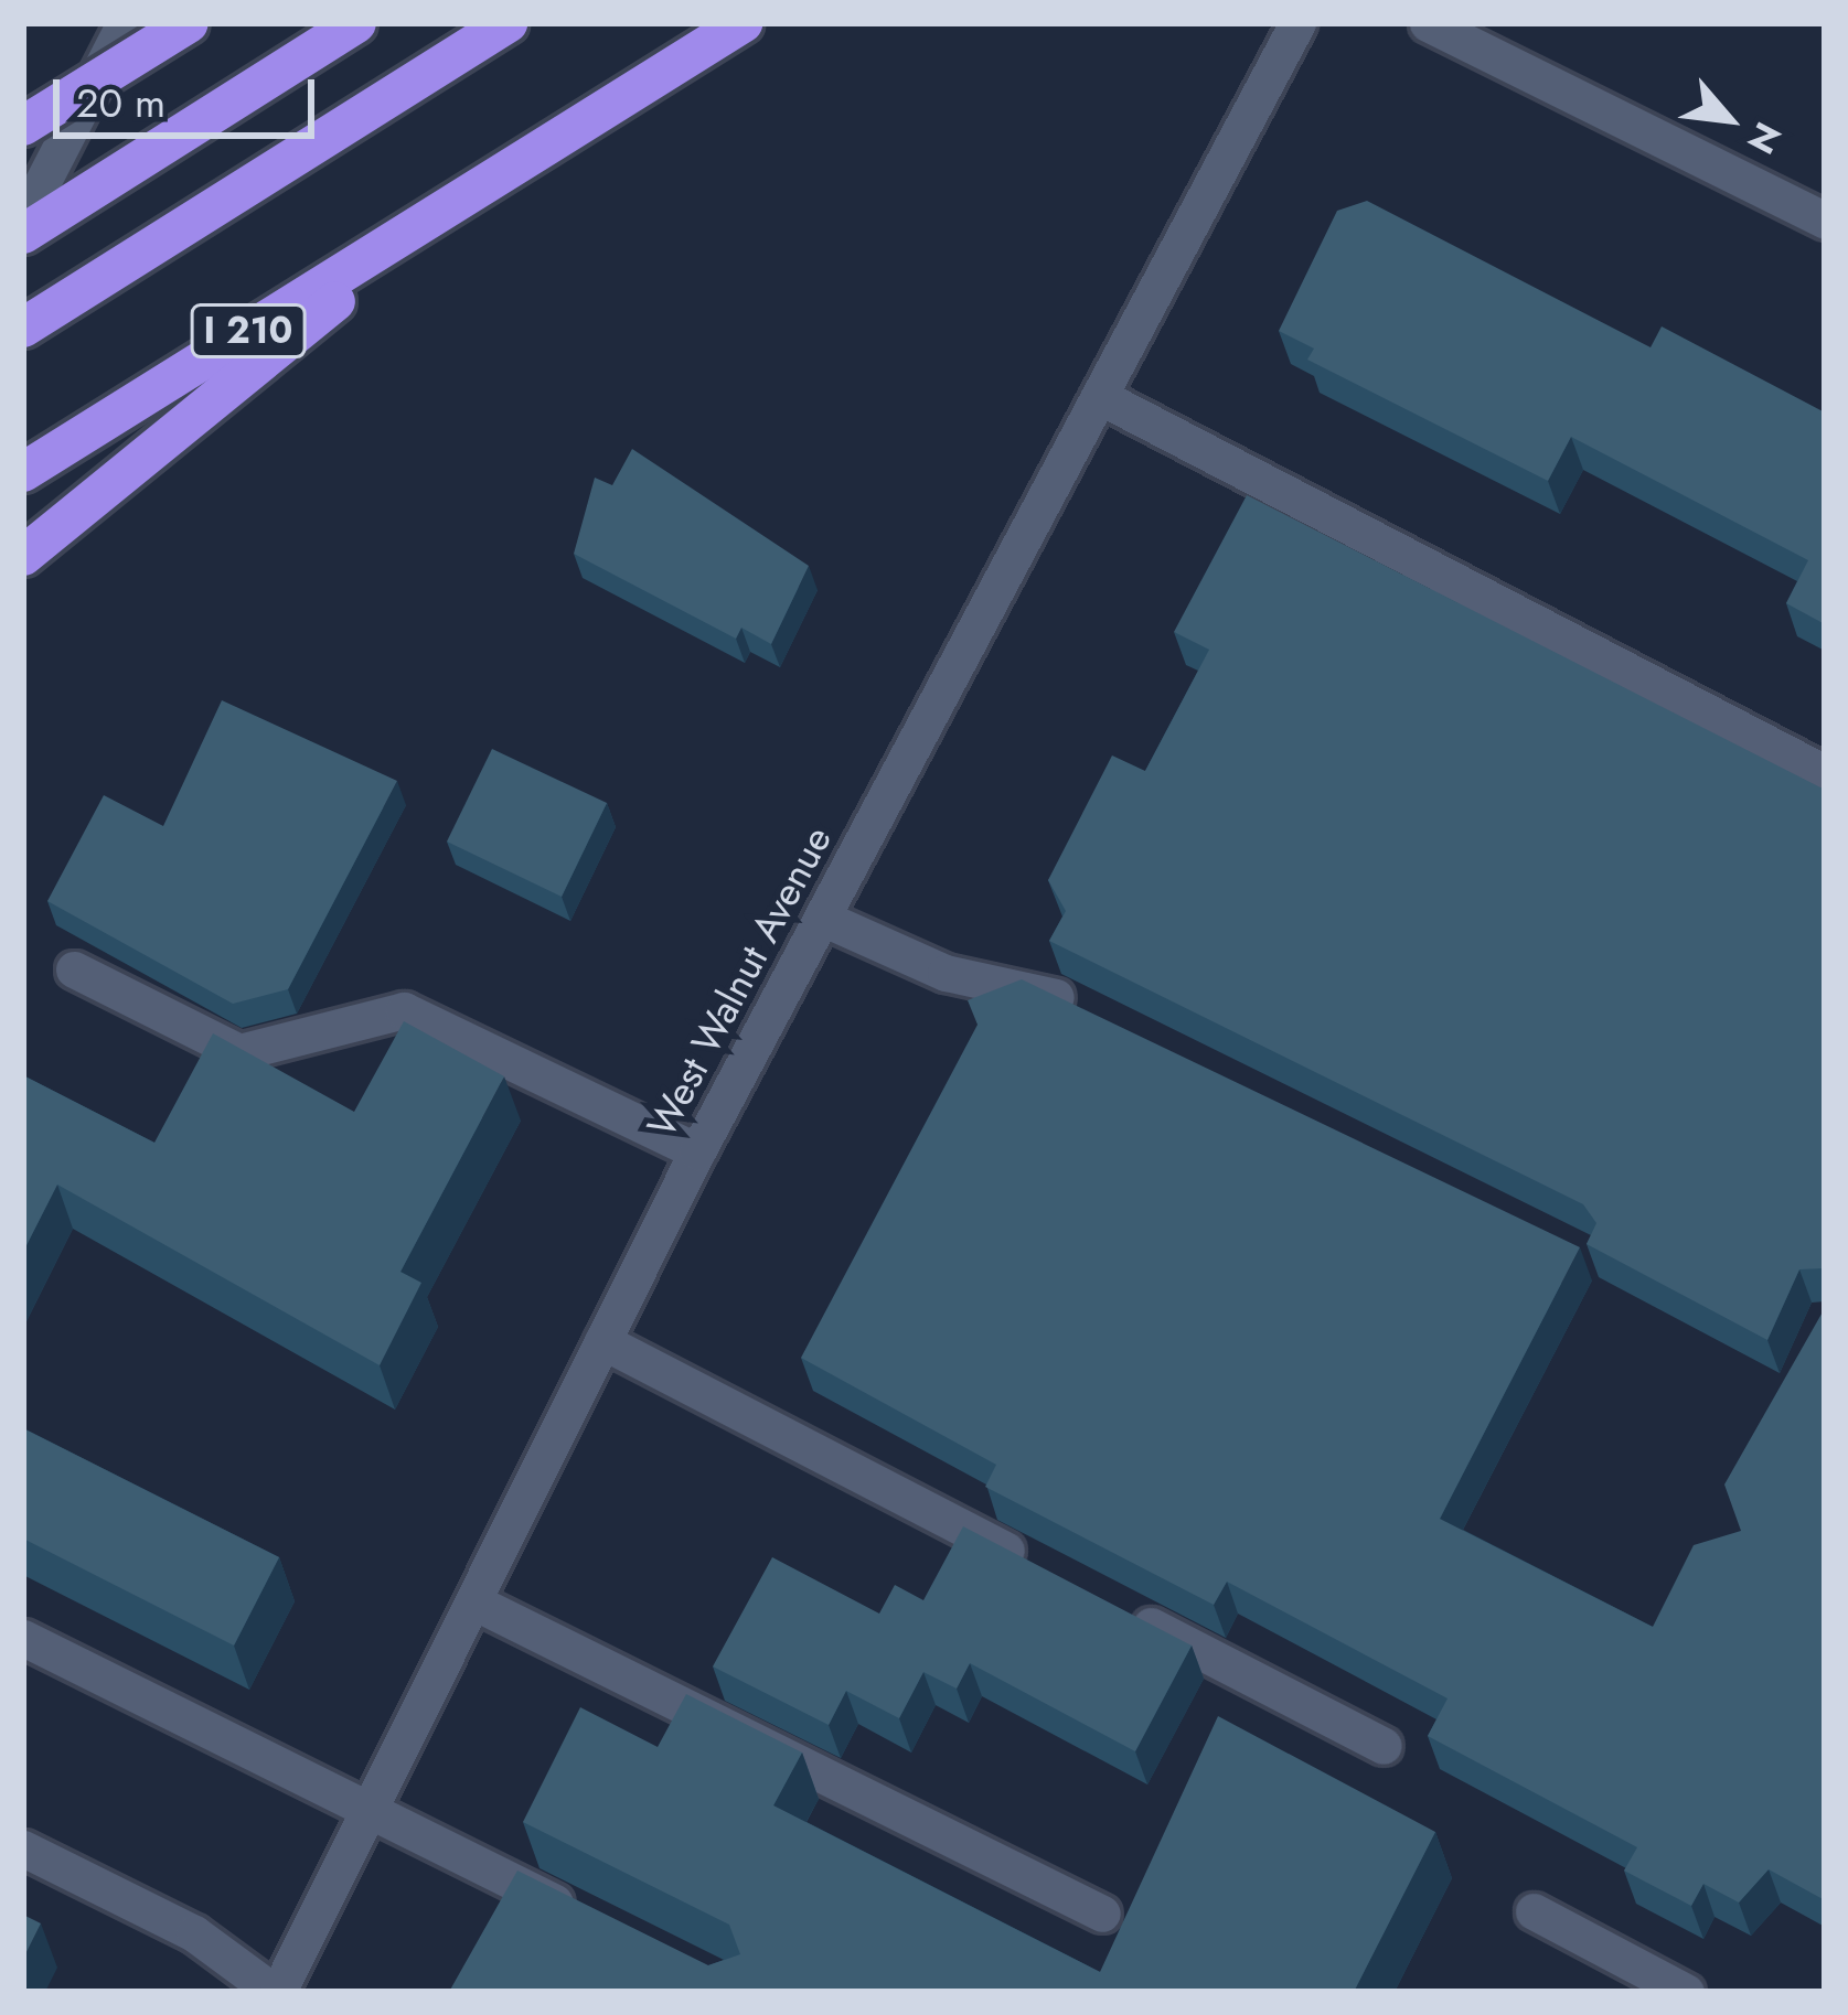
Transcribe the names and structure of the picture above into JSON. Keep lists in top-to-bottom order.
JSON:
{
  "streets": {
    "highway": ["I 210"],
    "street": ["West Walnut Avenue"]
  },
  "scale_bar": "20 m",
  "north": "bottom right"
}
